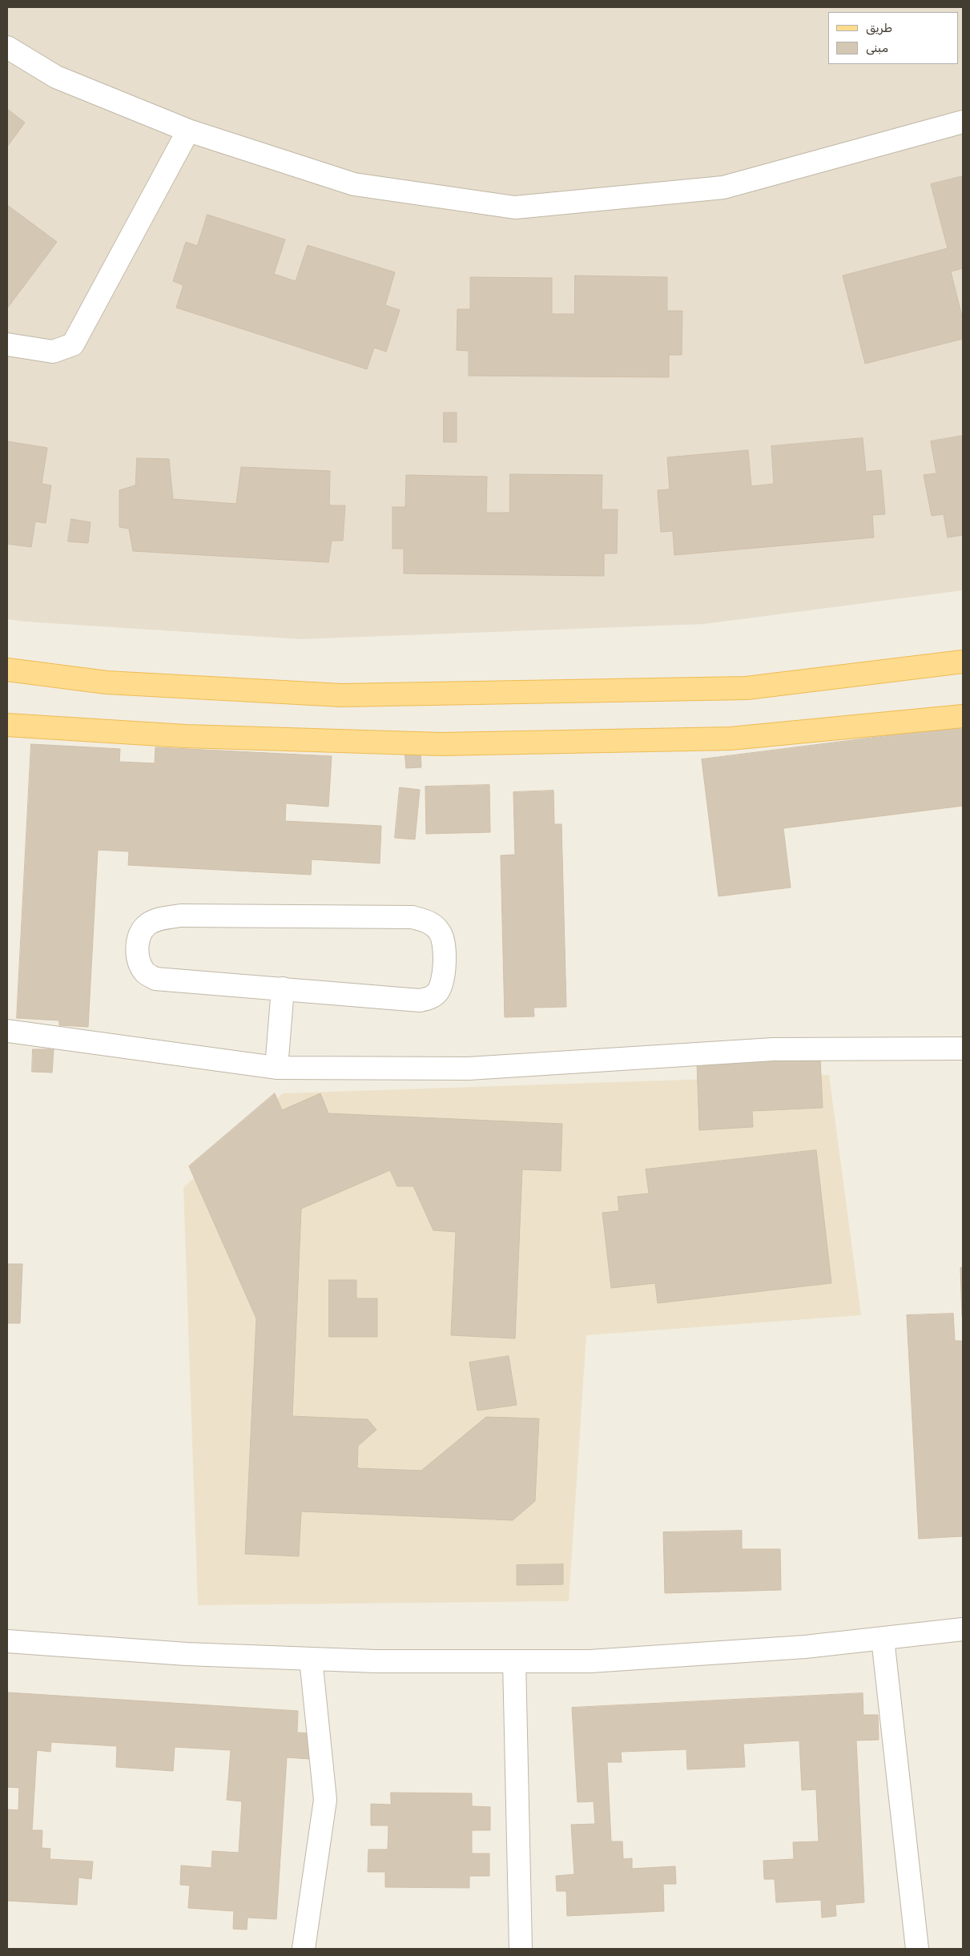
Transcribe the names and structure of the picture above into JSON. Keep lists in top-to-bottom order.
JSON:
{
  "legend": ["طريق", "مبنى"]
}
